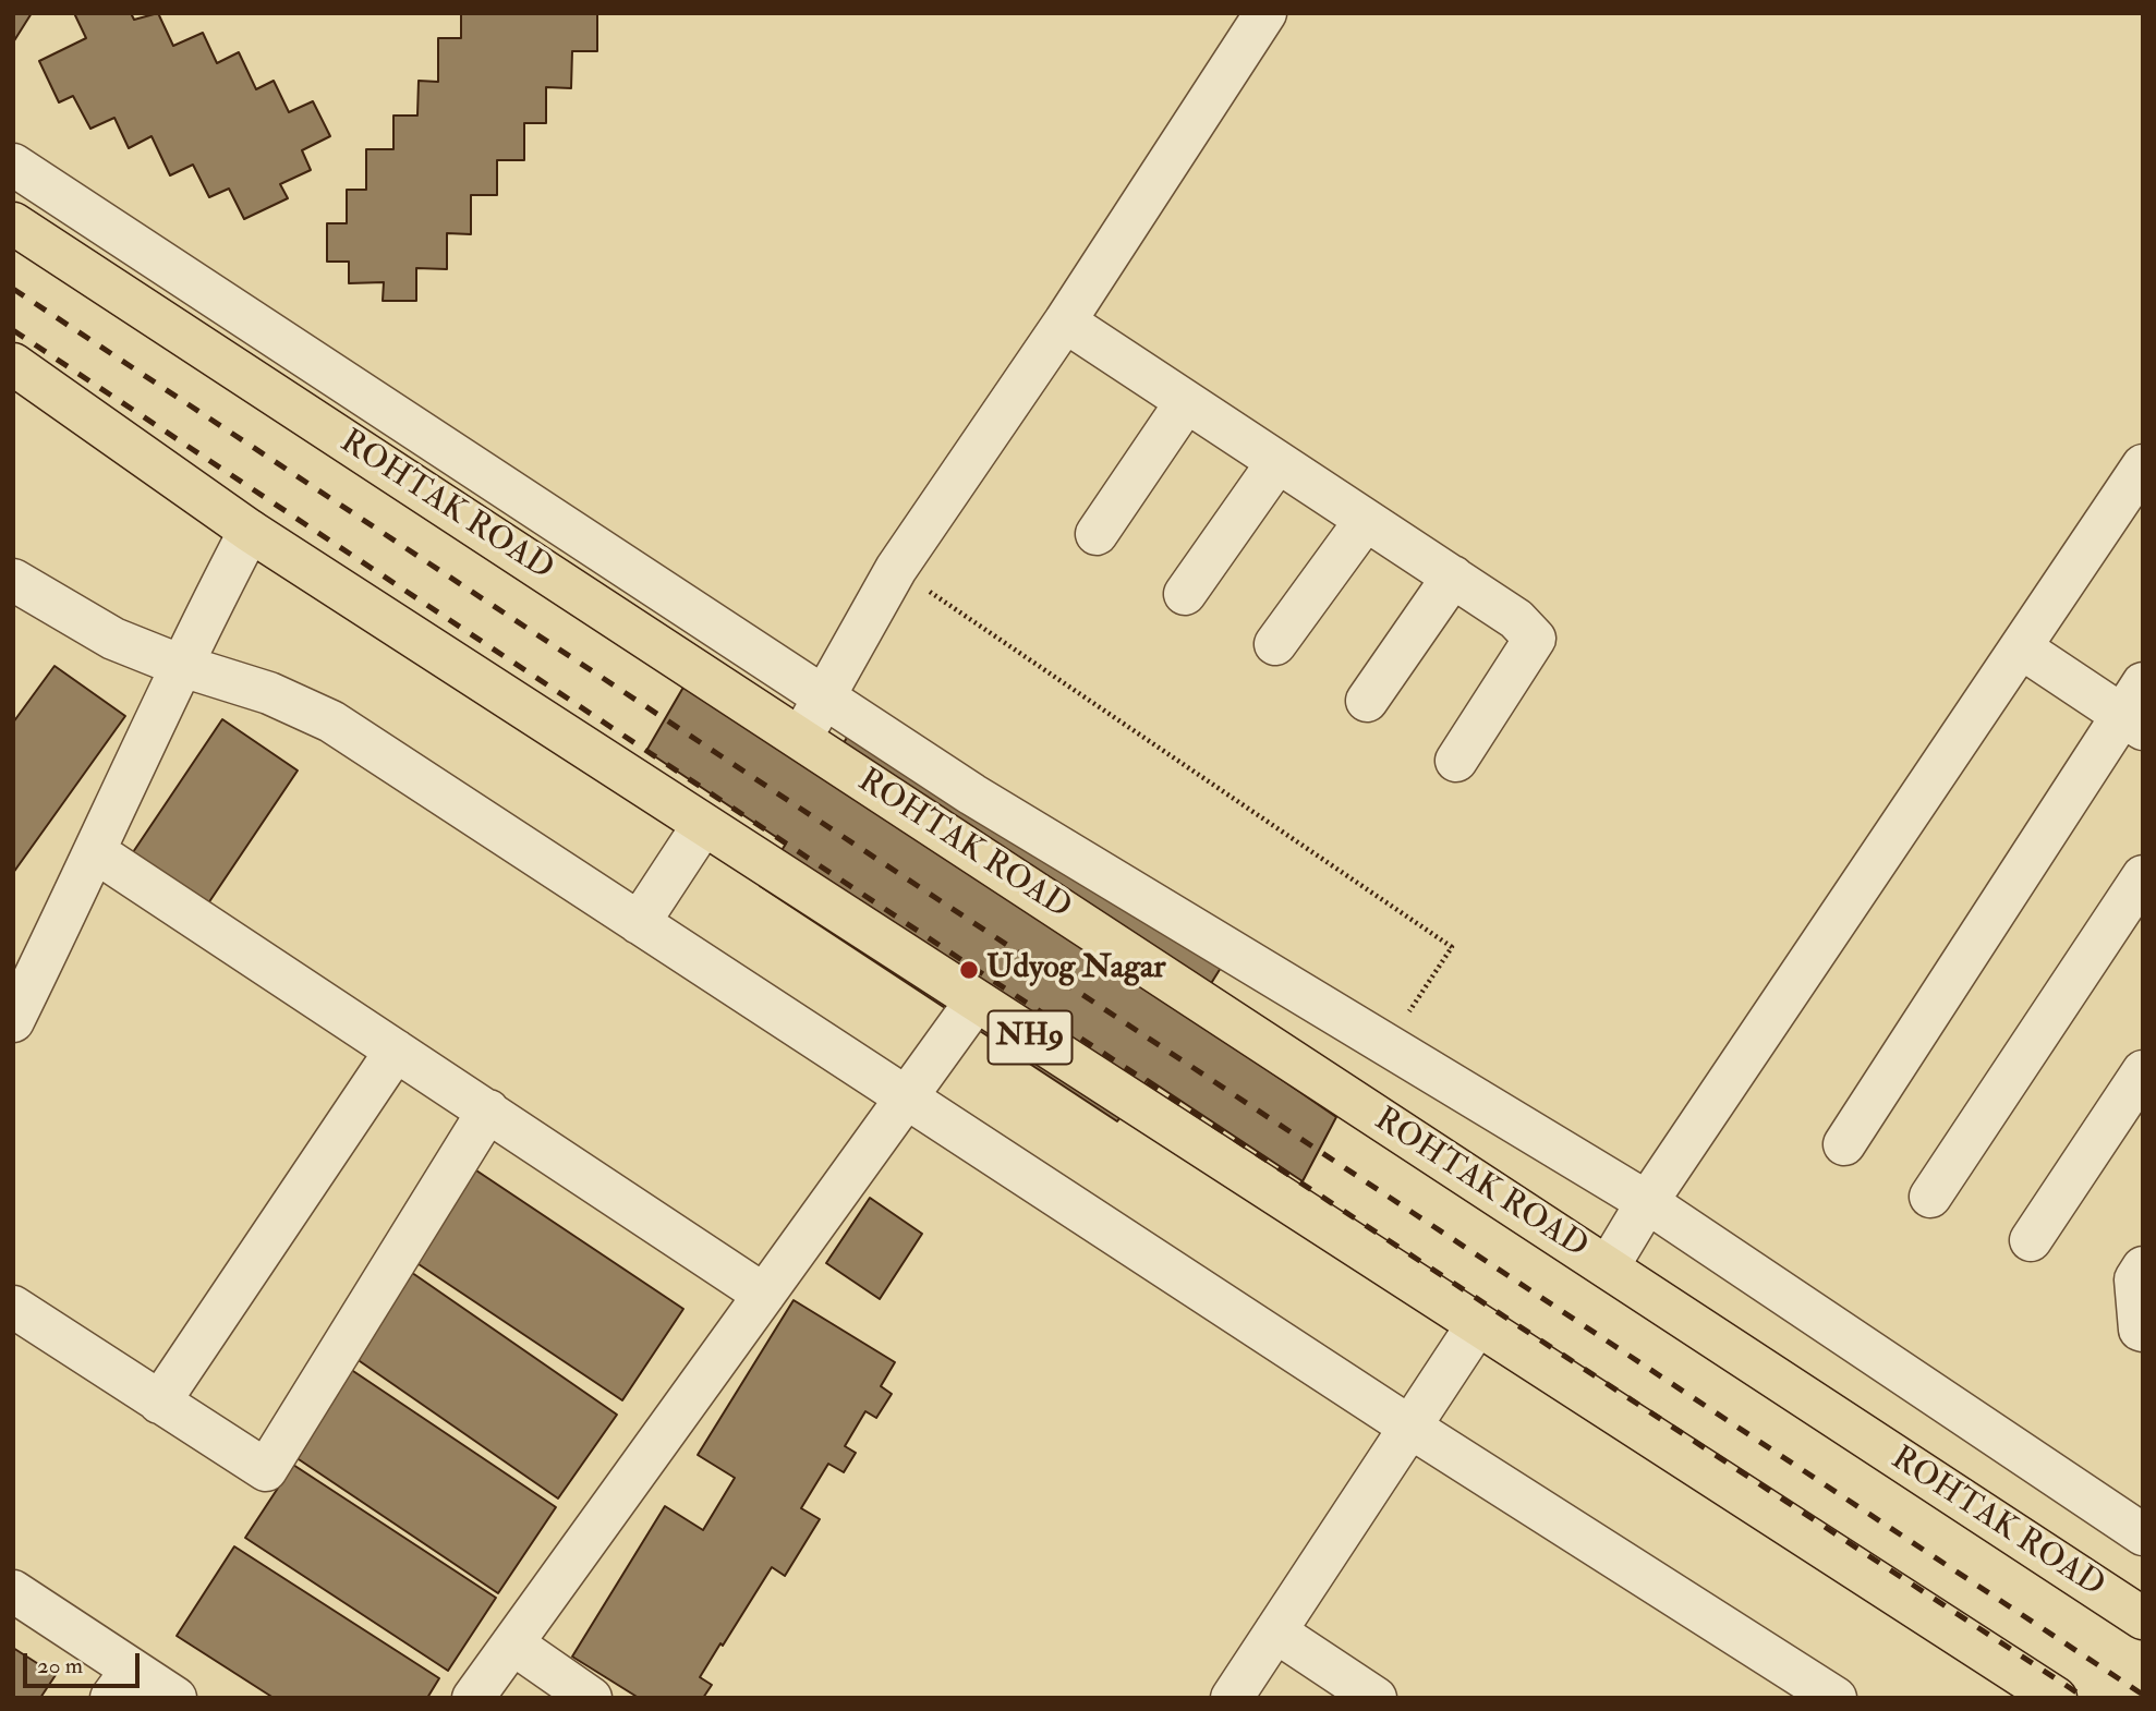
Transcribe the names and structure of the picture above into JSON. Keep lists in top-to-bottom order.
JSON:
{
  "streets": {
    "highway": ["ROHTAK ROAD", "NH9"]
  },
  "places": ["Udyog Nagar"],
  "scale_bar": "20 m"
}
